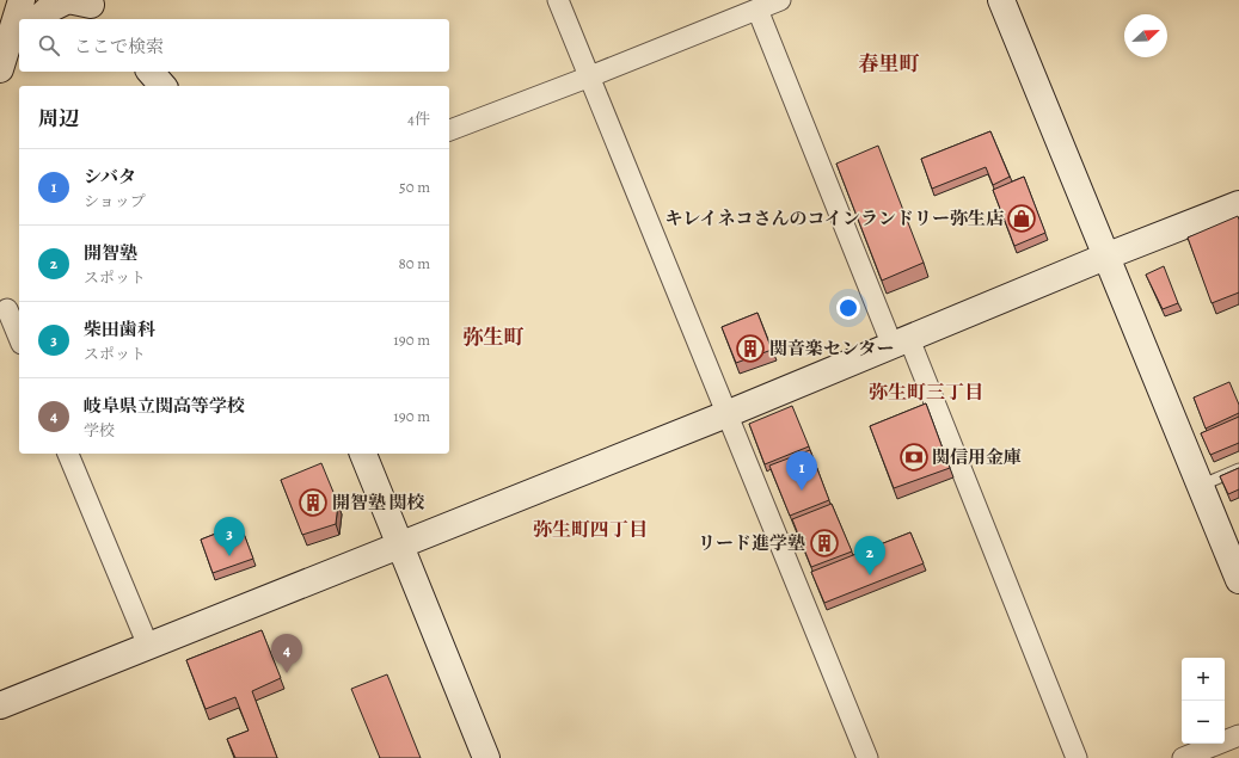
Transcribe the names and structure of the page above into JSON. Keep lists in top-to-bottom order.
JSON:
{
  "districts": [
    "春里町",
    "弥生町",
    "弥生町三丁目",
    "弥生町四丁目"
  ],
  "places": {
    "shop": ["キレイネコさんのコインランドリー弥生店"],
    "building": ["関音楽センター", "開智塾 関校", "リード進学塾"],
    "bank": ["関信用金庫"]
  },
  "north": "top right",
  "page": {
    "search": "ここで検索",
    "heading": ["周辺", "4件"],
    "list": [
      {
        "mark": "1",
        "name": "シバタ",
        "note": "ショップ",
        "value": "50 m"
      },
      {
        "mark": "2",
        "name": "開智塾",
        "note": "スポット",
        "value": "80 m"
      },
      {
        "mark": "3",
        "name": "柴田歯科",
        "note": "スポット",
        "value": "190 m"
      },
      {
        "mark": "4",
        "name": "岐阜県立関高等学校",
        "note": "学校",
        "value": "190 m"
      }
    ],
    "pins": [
      "1",
      "3",
      "2",
      "4"
    ],
    "map_buttons": ["+", "−"]
  }
}
